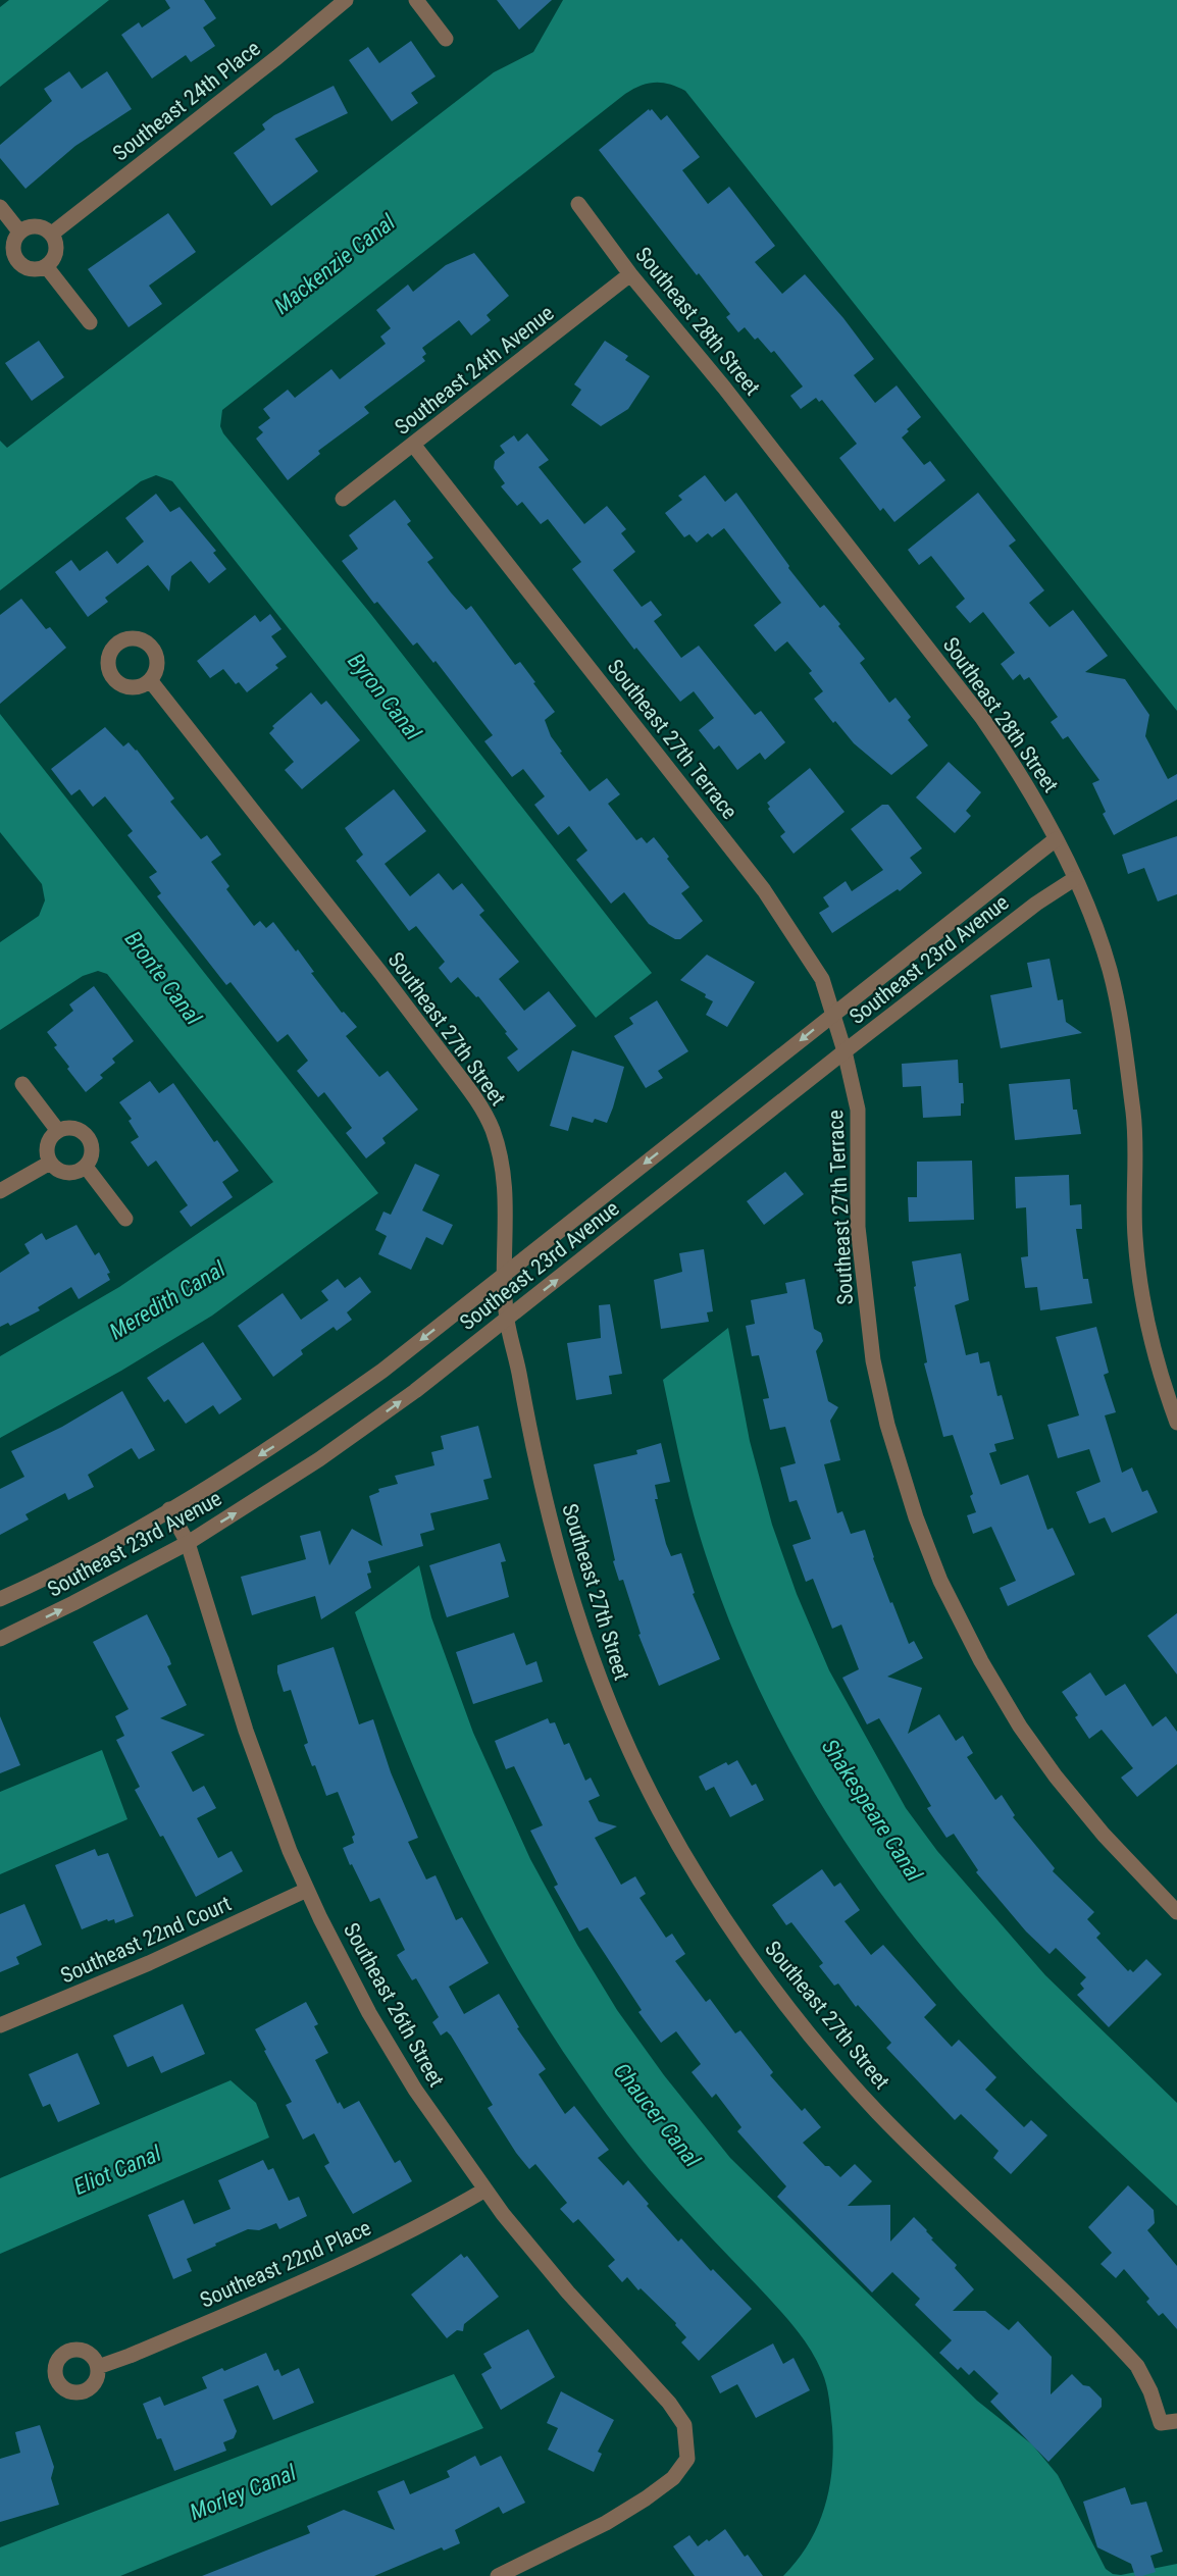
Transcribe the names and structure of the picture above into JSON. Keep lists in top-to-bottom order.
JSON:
{
  "streets": {
    "street": [
      "Southeast 24th Place",
      "Southeast 28th Street",
      "Southeast 24th Avenue",
      "Southeast 27th Terrace",
      "Southeast 23rd Avenue",
      "Southeast 27th Street",
      "Southeast 22nd Court",
      "Southeast 26th Street",
      "Southeast 22nd Place"
    ]
  },
  "crossings": [
    ["Southeast 28th Street", "Southeast 24th Avenue"],
    ["Southeast 28th Street", "Southeast 23rd Avenue"],
    ["Southeast 24th Avenue", "Southeast 27th Terrace"],
    ["Southeast 27th Terrace", "Southeast 23rd Avenue"],
    ["Southeast 23rd Avenue", "Southeast 27th Street"],
    ["Southeast 23rd Avenue", "Southeast 26th Street"],
    ["Southeast 22nd Court", "Southeast 26th Street"],
    ["Southeast 26th Street", "Southeast 22nd Place"]
  ],
  "water": [
    "Mackenzie Canal",
    "Byron Canal",
    "Bronte Canal",
    "Meredith Canal",
    "Shakespeare Canal",
    "Chaucer Canal",
    "Eliot Canal",
    "Morley Canal"
  ]
}
